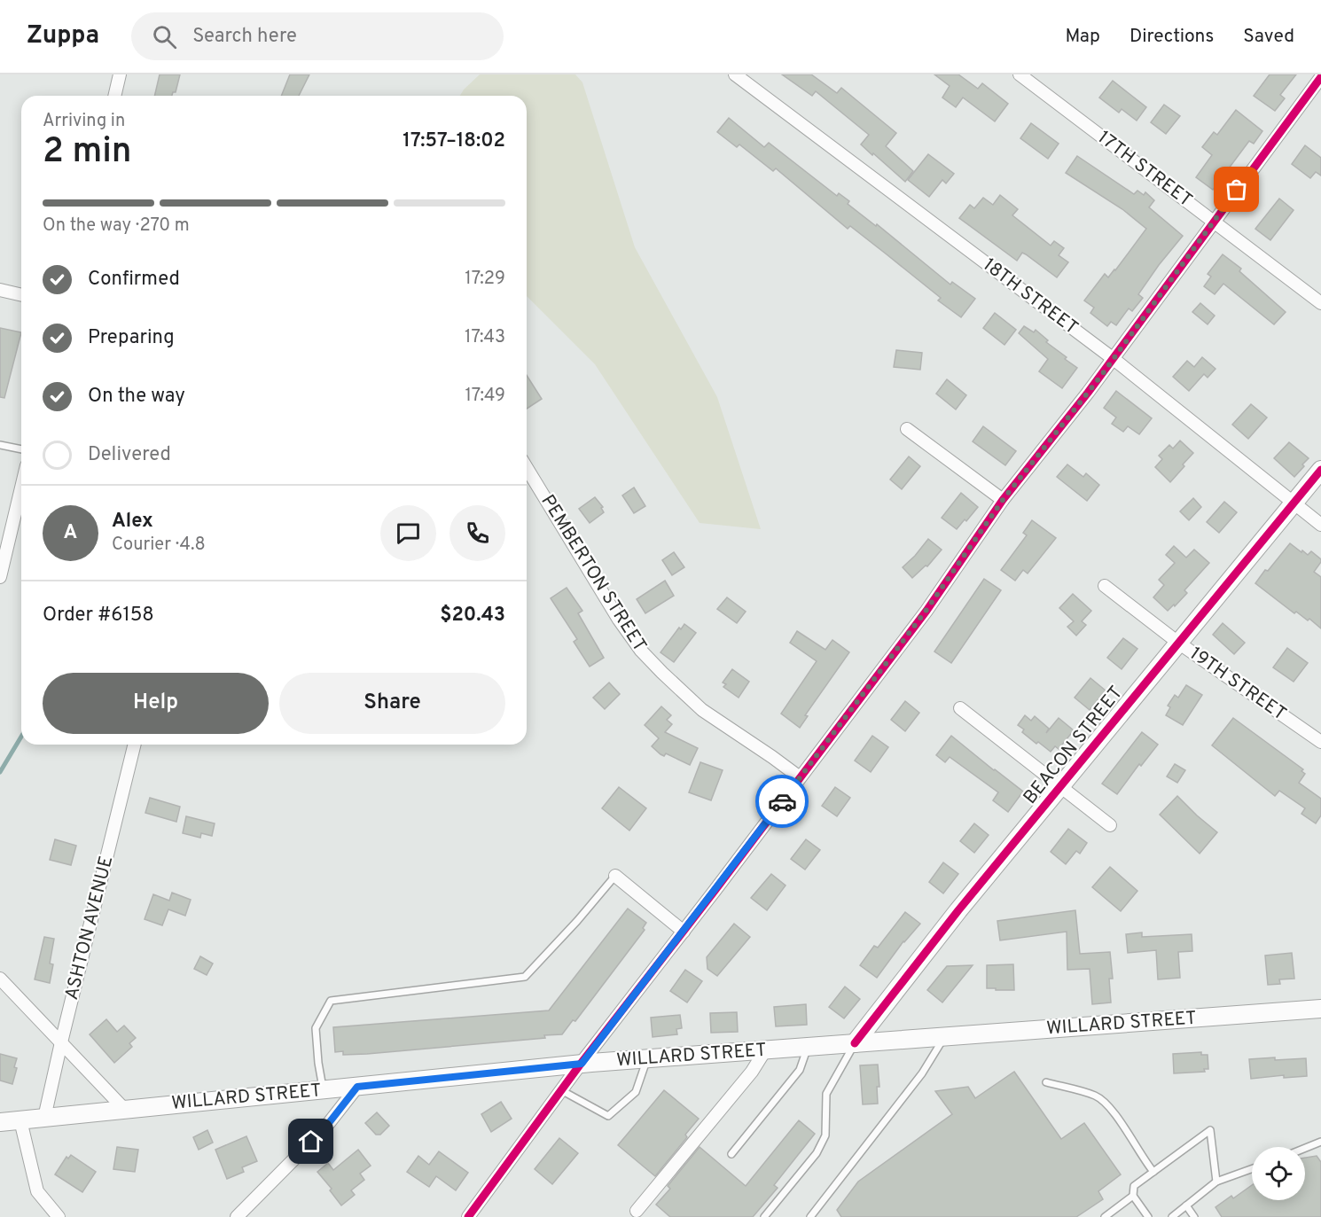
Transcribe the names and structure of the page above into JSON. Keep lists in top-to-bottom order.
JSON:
{
  "streets": {
    "main road": ["BEACON STREET", "WILLARD STREET"],
    "street": [
      "17TH STREET",
      "18TH STREET",
      "PEMBERTON STREET",
      "19TH STREET",
      "ASHTON AVENUE"
    ]
  },
  "crossings": [
    ["18TH STREET", "BEACON STREET"],
    ["19TH STREET", "BEACON STREET"],
    ["BEACON STREET", "WILLARD STREET"],
    ["ASHTON AVENUE", "WILLARD STREET"]
  ],
  "page": {
    "header": "Zuppa",
    "search": "Search here",
    "nav": ["Map", "Directions", "Saved"],
    "heading": ["2 min", "Arriving in", "17:57–18:02"],
    "panel": [
      "Alex",
      "Courier · 4.8",
      "Order #6158",
      "$20.43"
    ],
    "bar": "On the way · 270 m",
    "list": [
      ["Confirmed", "17:29"],
      ["Preparing", "17:43"],
      ["On the way", "17:49"],
      "Delivered"
    ],
    "round": "A",
    "buttons": ["Help", "Share"]
  }
}
